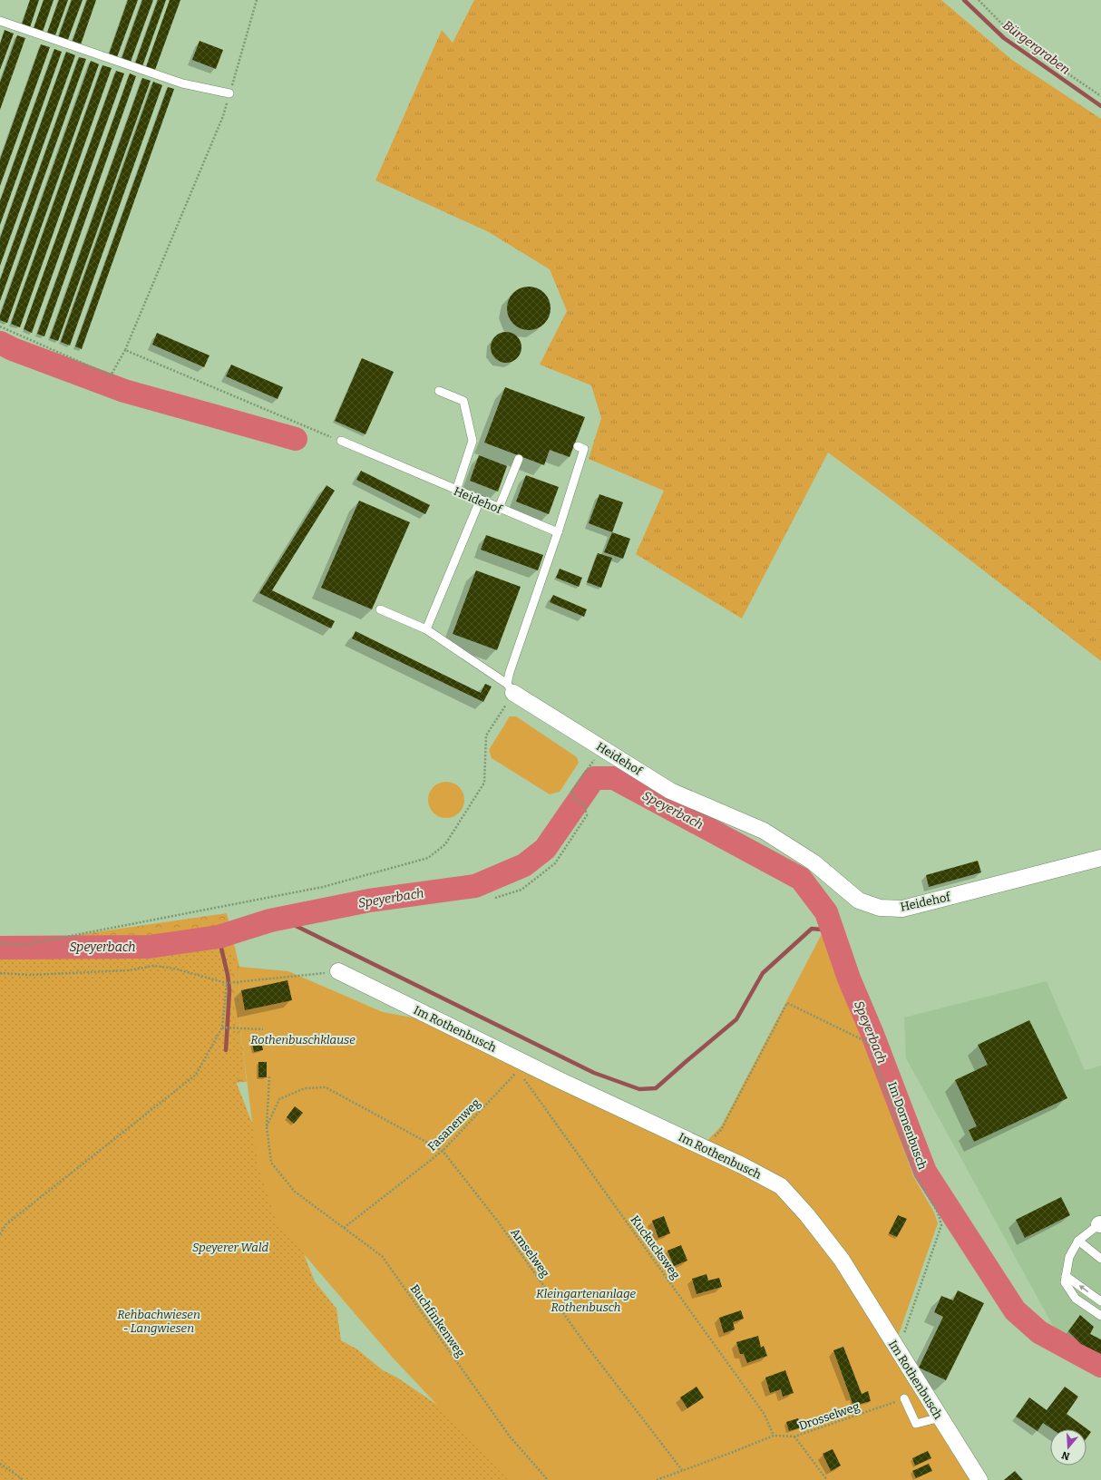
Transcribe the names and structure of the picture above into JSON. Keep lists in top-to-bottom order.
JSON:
{
  "streets": {
    "street": ["Heidehof", "Im Rothenbusch"],
    "path": [
      "Fasanenweg",
      "Im Dornenbusch",
      "Kuckucksweg",
      "Amselweg",
      "Buchfinkenweg",
      "Drosselweg"
    ]
  },
  "crossings": [
    ["Im Rothenbusch", "Im Dornenbusch"],
    ["Fasanenweg", "Amselweg"],
    ["Fasanenweg", "Buchfinkenweg"],
    ["Kuckucksweg", "Drosselweg"],
    ["Amselweg", "Buchfinkenweg"],
    ["Amselweg", "Drosselweg"]
  ],
  "water": ["Bürgergraben", "Speyerbach"],
  "parks": [
    "Rothenbuschklause",
    "Speyerer Wald",
    "Kleingartenanlage Rothenbusch",
    "Rehbachwiesen - Langwiesen"
  ],
  "north": "bottom"
}
